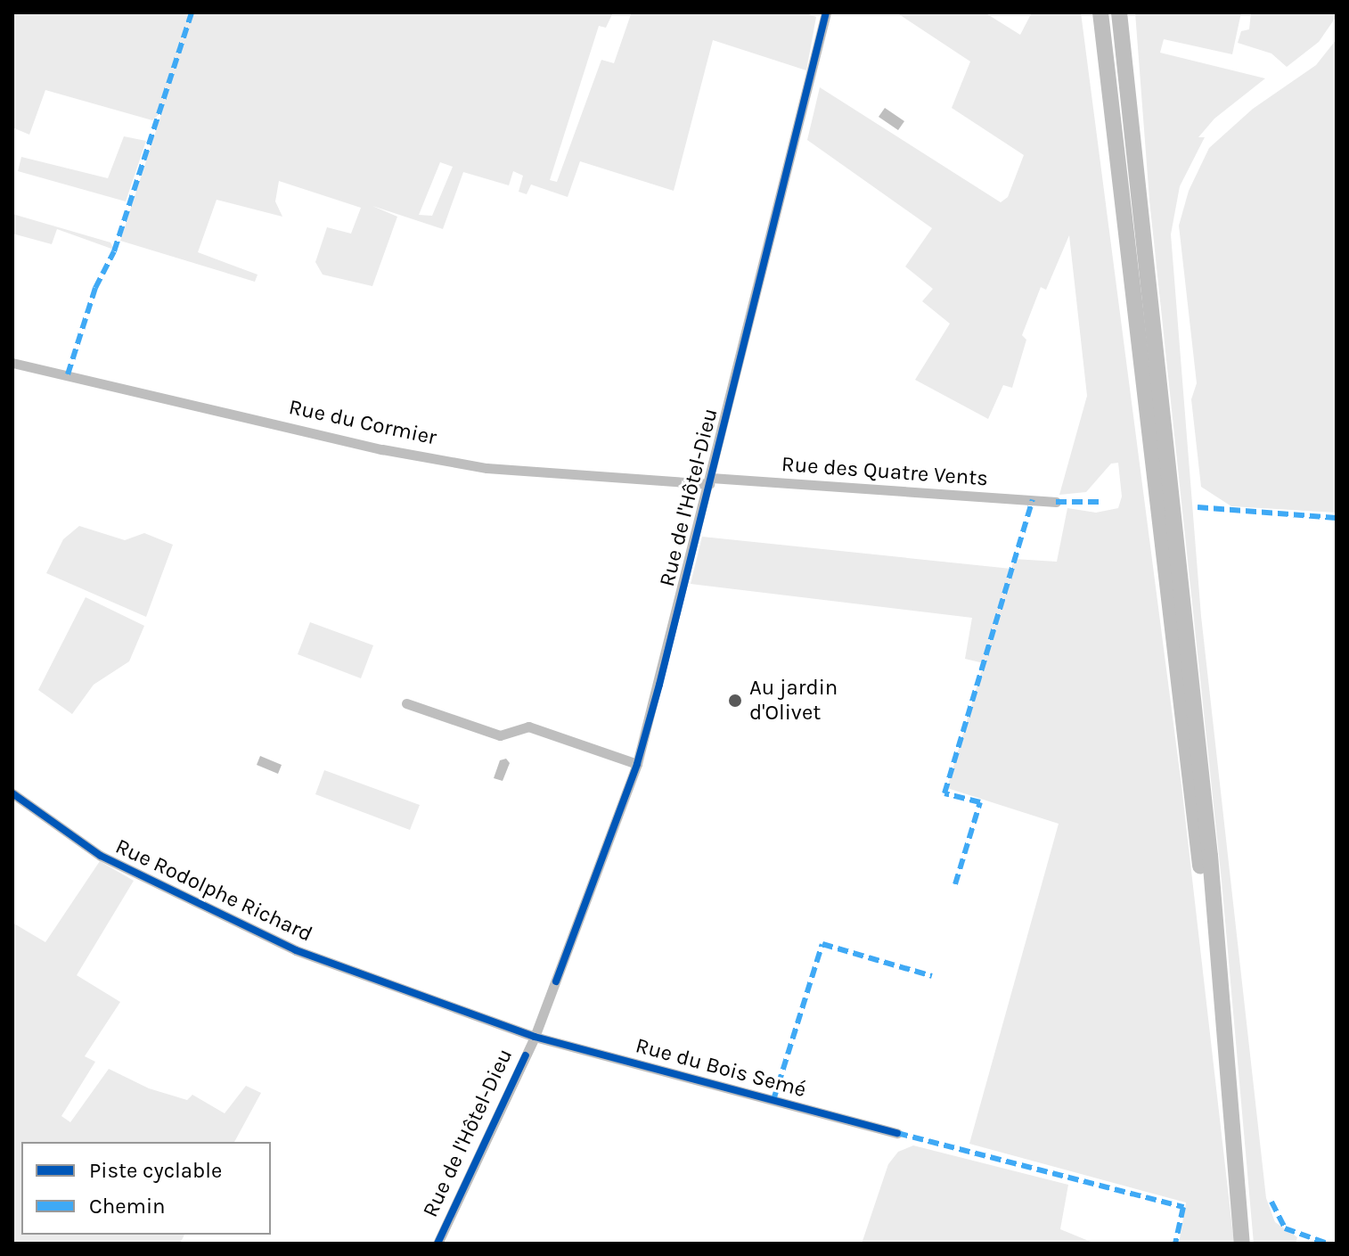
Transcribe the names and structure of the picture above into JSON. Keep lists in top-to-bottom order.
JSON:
{
  "streets": {
    "street": [
      "Rue du Cormier",
      "Rue des Quatre Vents",
      "Rue de l'Hôtel-Dieu",
      "Rue Rodolphe Richard",
      "Rue du Bois Semé"
    ]
  },
  "crossings": [
    ["Rue du Cormier", "Rue des Quatre Vents"],
    ["Rue du Cormier", "Rue de l'Hôtel-Dieu"],
    ["Rue des Quatre Vents", "Rue de l'Hôtel-Dieu"],
    ["Rue de l'Hôtel-Dieu", "Rue Rodolphe Richard"],
    ["Rue de l'Hôtel-Dieu", "Rue du Bois Semé"],
    ["Rue Rodolphe Richard", "Rue du Bois Semé"]
  ],
  "places": ["Au jardin d'Olivet"],
  "legend": ["Piste cyclable", "Chemin"]
}
